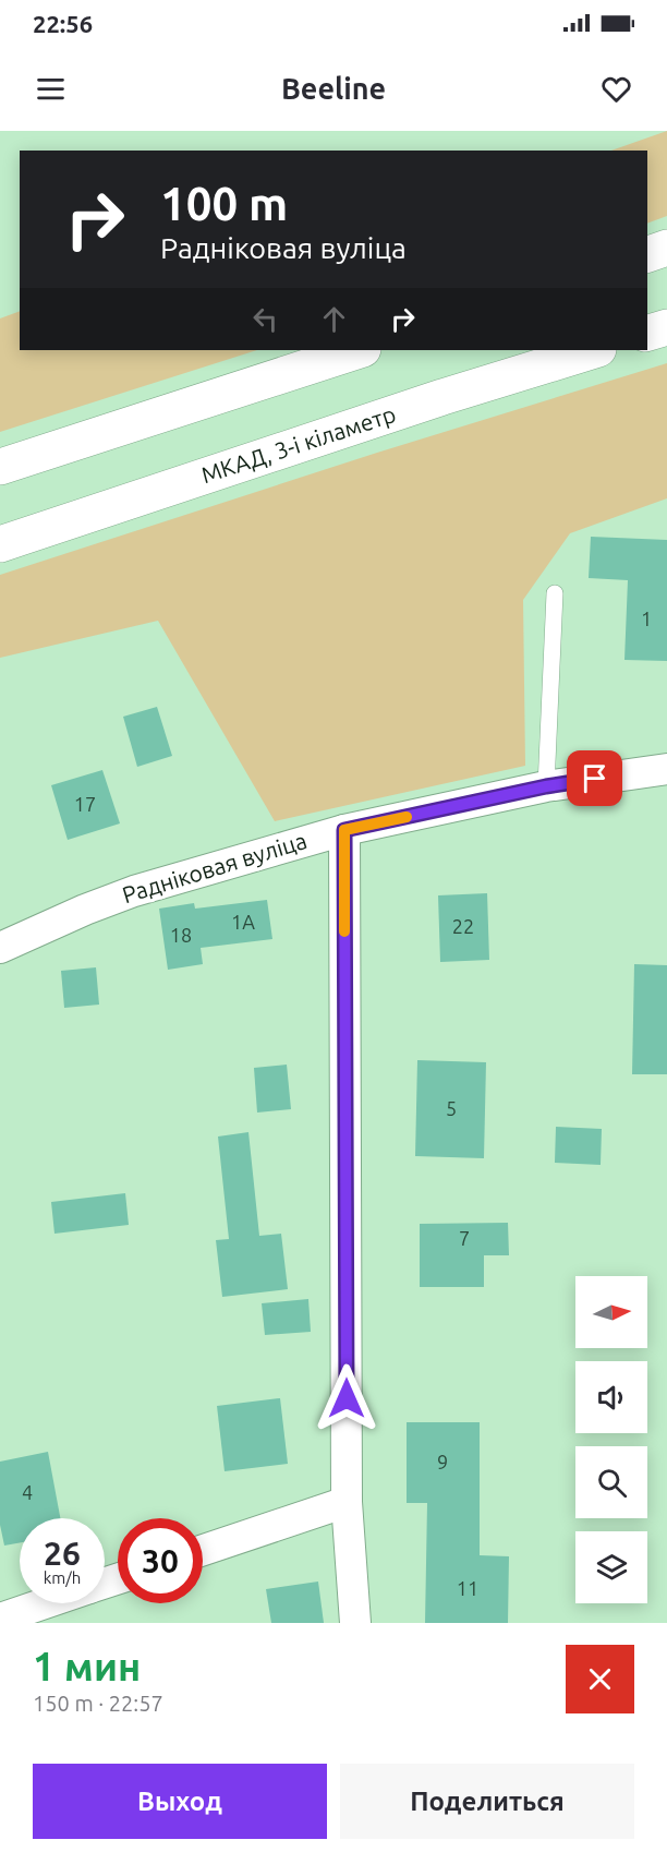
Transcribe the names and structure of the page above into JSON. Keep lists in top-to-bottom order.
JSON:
{
  "streets": {
    "highway": ["МКАД, 3-і кіламетр"],
    "street": ["Радніковая вуліца"]
  },
  "house_numbers": [
    "1",
    "17",
    "1А",
    "22",
    "18",
    "5",
    "7",
    "9",
    "4",
    "11"
  ],
  "north": "right",
  "page": {
    "status": "22:56",
    "header": "Beeline",
    "turn": ["100 m", "Радніковая вуліца"],
    "speed": "26 km/h",
    "limit": "30",
    "heading": ["1 мин", "150 m · 22:57"],
    "buttons": ["Выход", "Поделиться"]
  }
}
